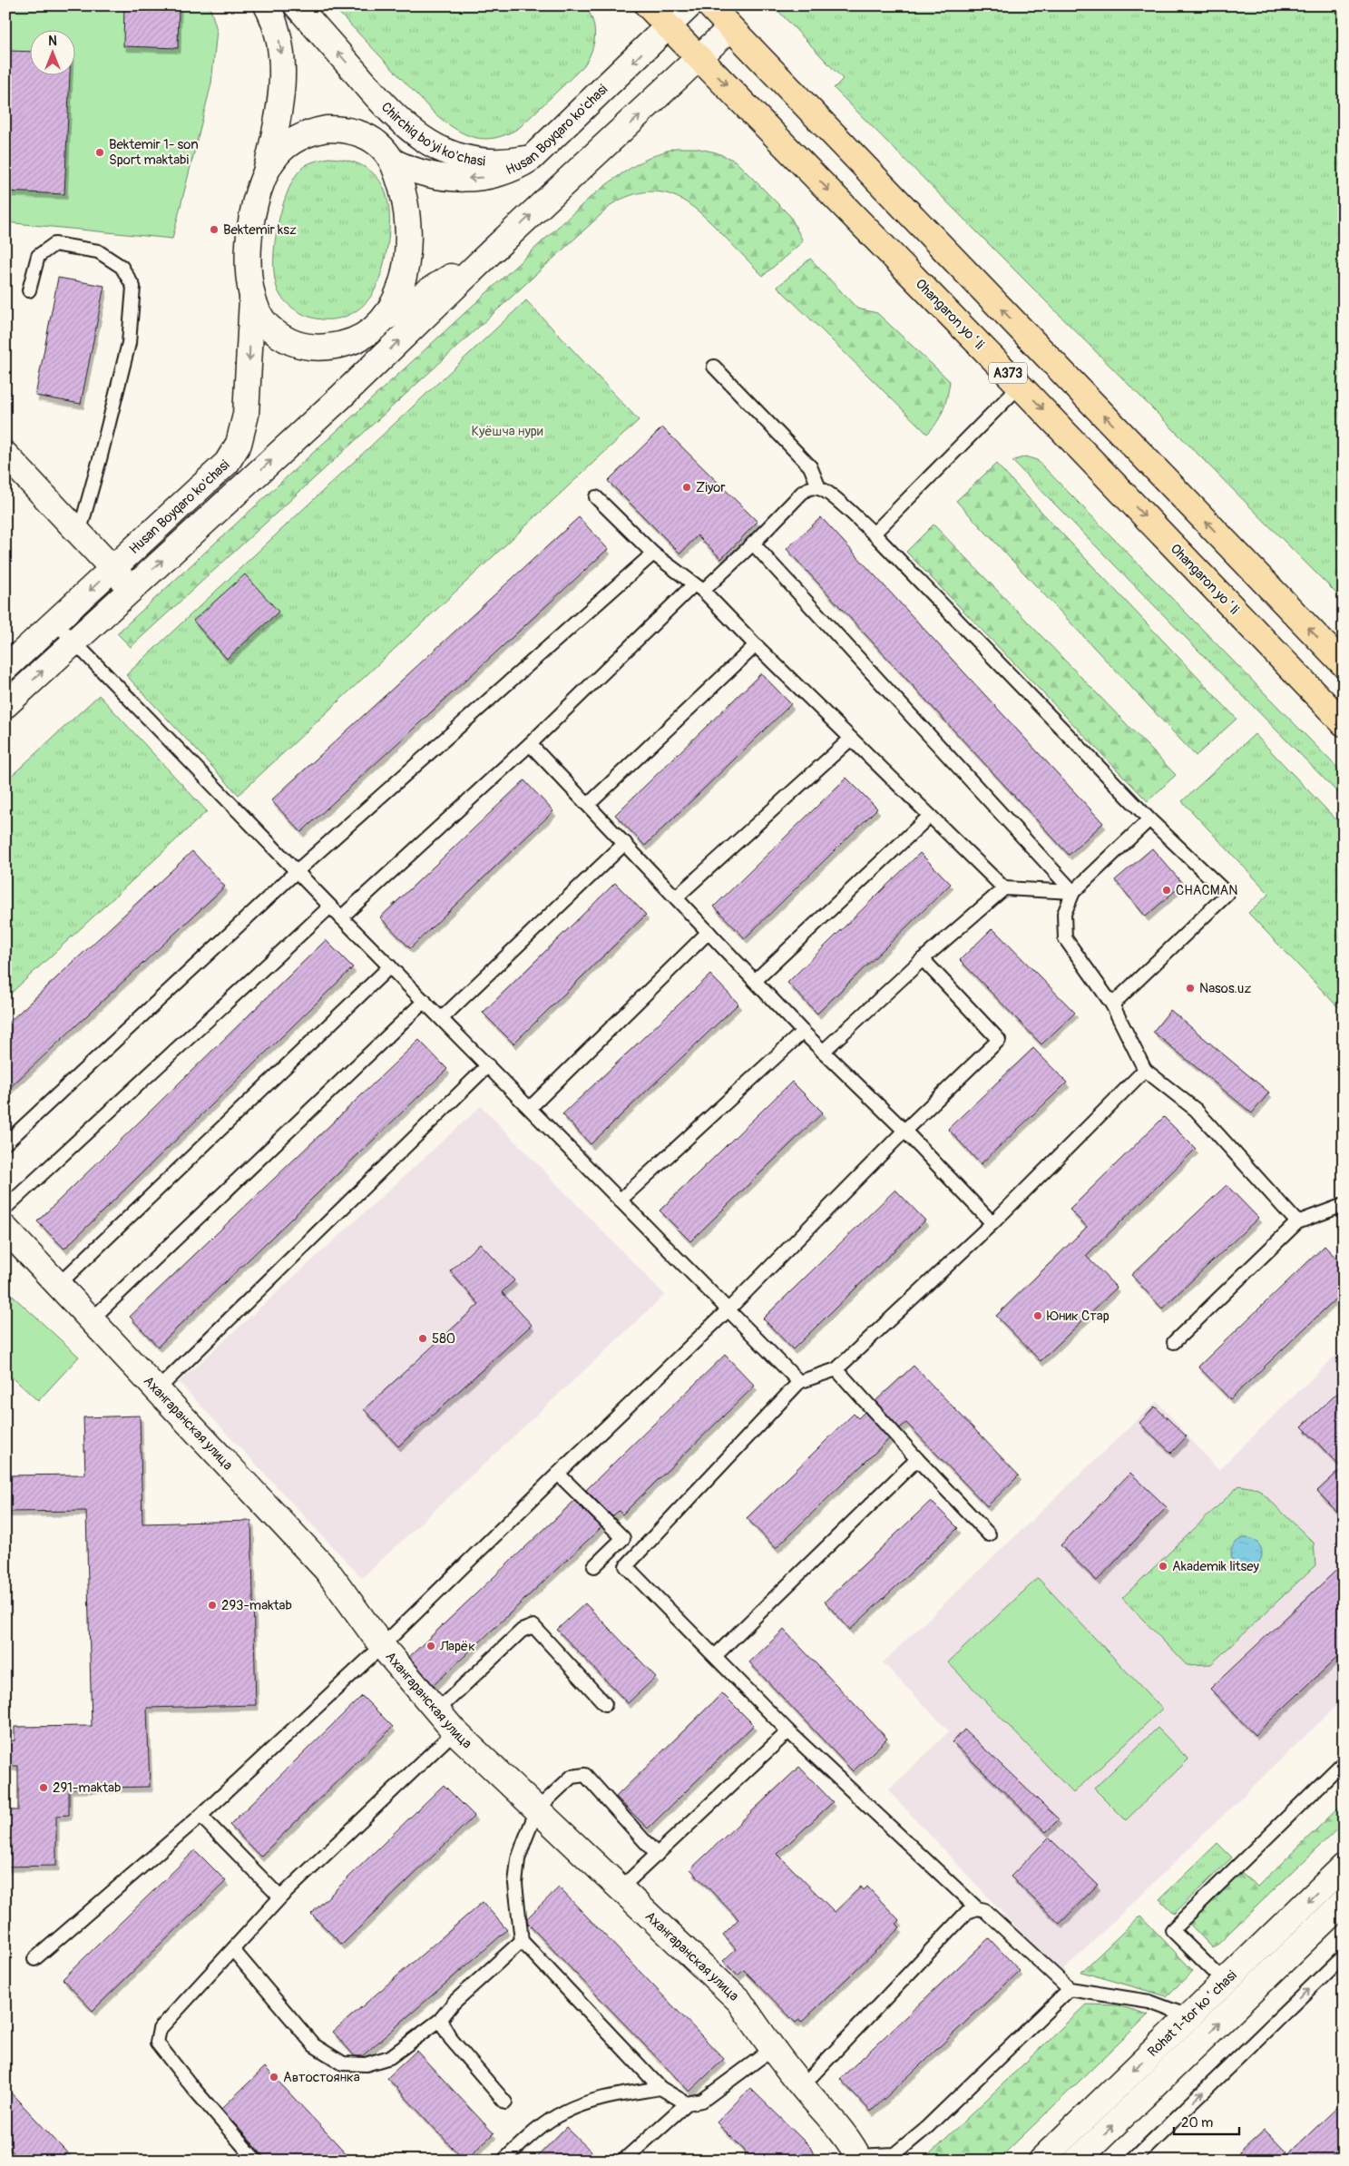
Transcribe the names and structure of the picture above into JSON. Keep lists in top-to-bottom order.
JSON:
{
  "streets": {
    "highway": ["Ohangaron yoʻli", "A373"],
    "street": [
      "Husan Boyqaro ko'chasi",
      "Chirchiq bo'yi ko'chasi",
      "Ахангаранская улица",
      "Rohat 1-tor koʻchasi"
    ]
  },
  "crossings": [
    ["Husan Boyqaro ko'chasi", "Chirchiq bo'yi ko'chasi"],
    ["Husan Boyqaro ko'chasi", "Ohangaron yoʻli"],
    ["Husan Boyqaro ko'chasi", "A373"]
  ],
  "parks": ["Куёшча нури"],
  "places": [
    "Bektemir 1- son Sport maktabi",
    "Bektemir ksz",
    "Ziyor",
    "CHACMAN",
    "Nasos.uz",
    "Юник Стар",
    "580",
    "Akademik litsey",
    "293-maktab",
    "Ларёк",
    "291-maktab",
    "Автостоянка"
  ],
  "scale_bar": "20 m",
  "north": "top"
}
